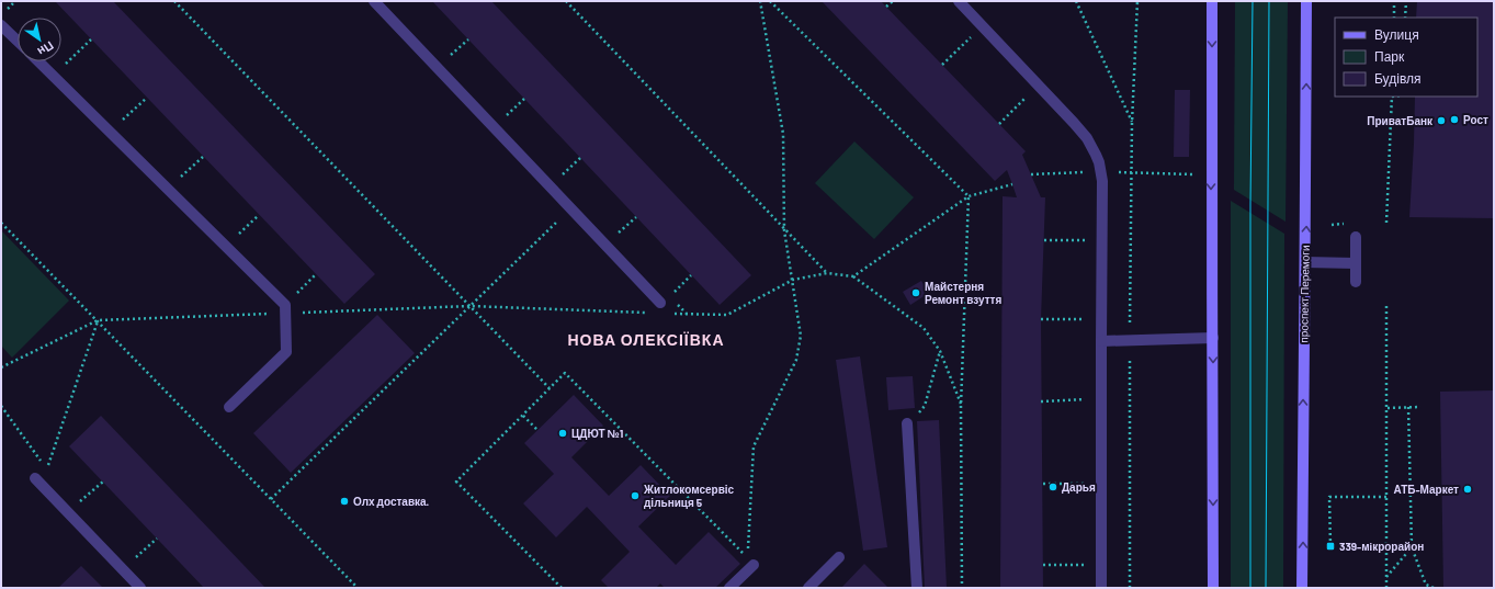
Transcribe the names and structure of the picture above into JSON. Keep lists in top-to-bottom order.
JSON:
{
  "streets": {
    "main road": ["проспект Перемоги"]
  },
  "districts": ["НОВА ОЛЕКСІЇВКА"],
  "places": {
    "other": [
      "Рост",
      "ПриватБанк",
      "Майстерня Ремонт взуття",
      "ЦДЮТ №1",
      "Дарья",
      "АТБ-Маркет",
      "Житлокомсервіс дільниця 5",
      "Олх доставка."
    ],
    "transit": ["339-мiкрорайон"]
  },
  "legend": ["Вулиця", "Парк", "Будівля"],
  "north": "bottom right"
}
